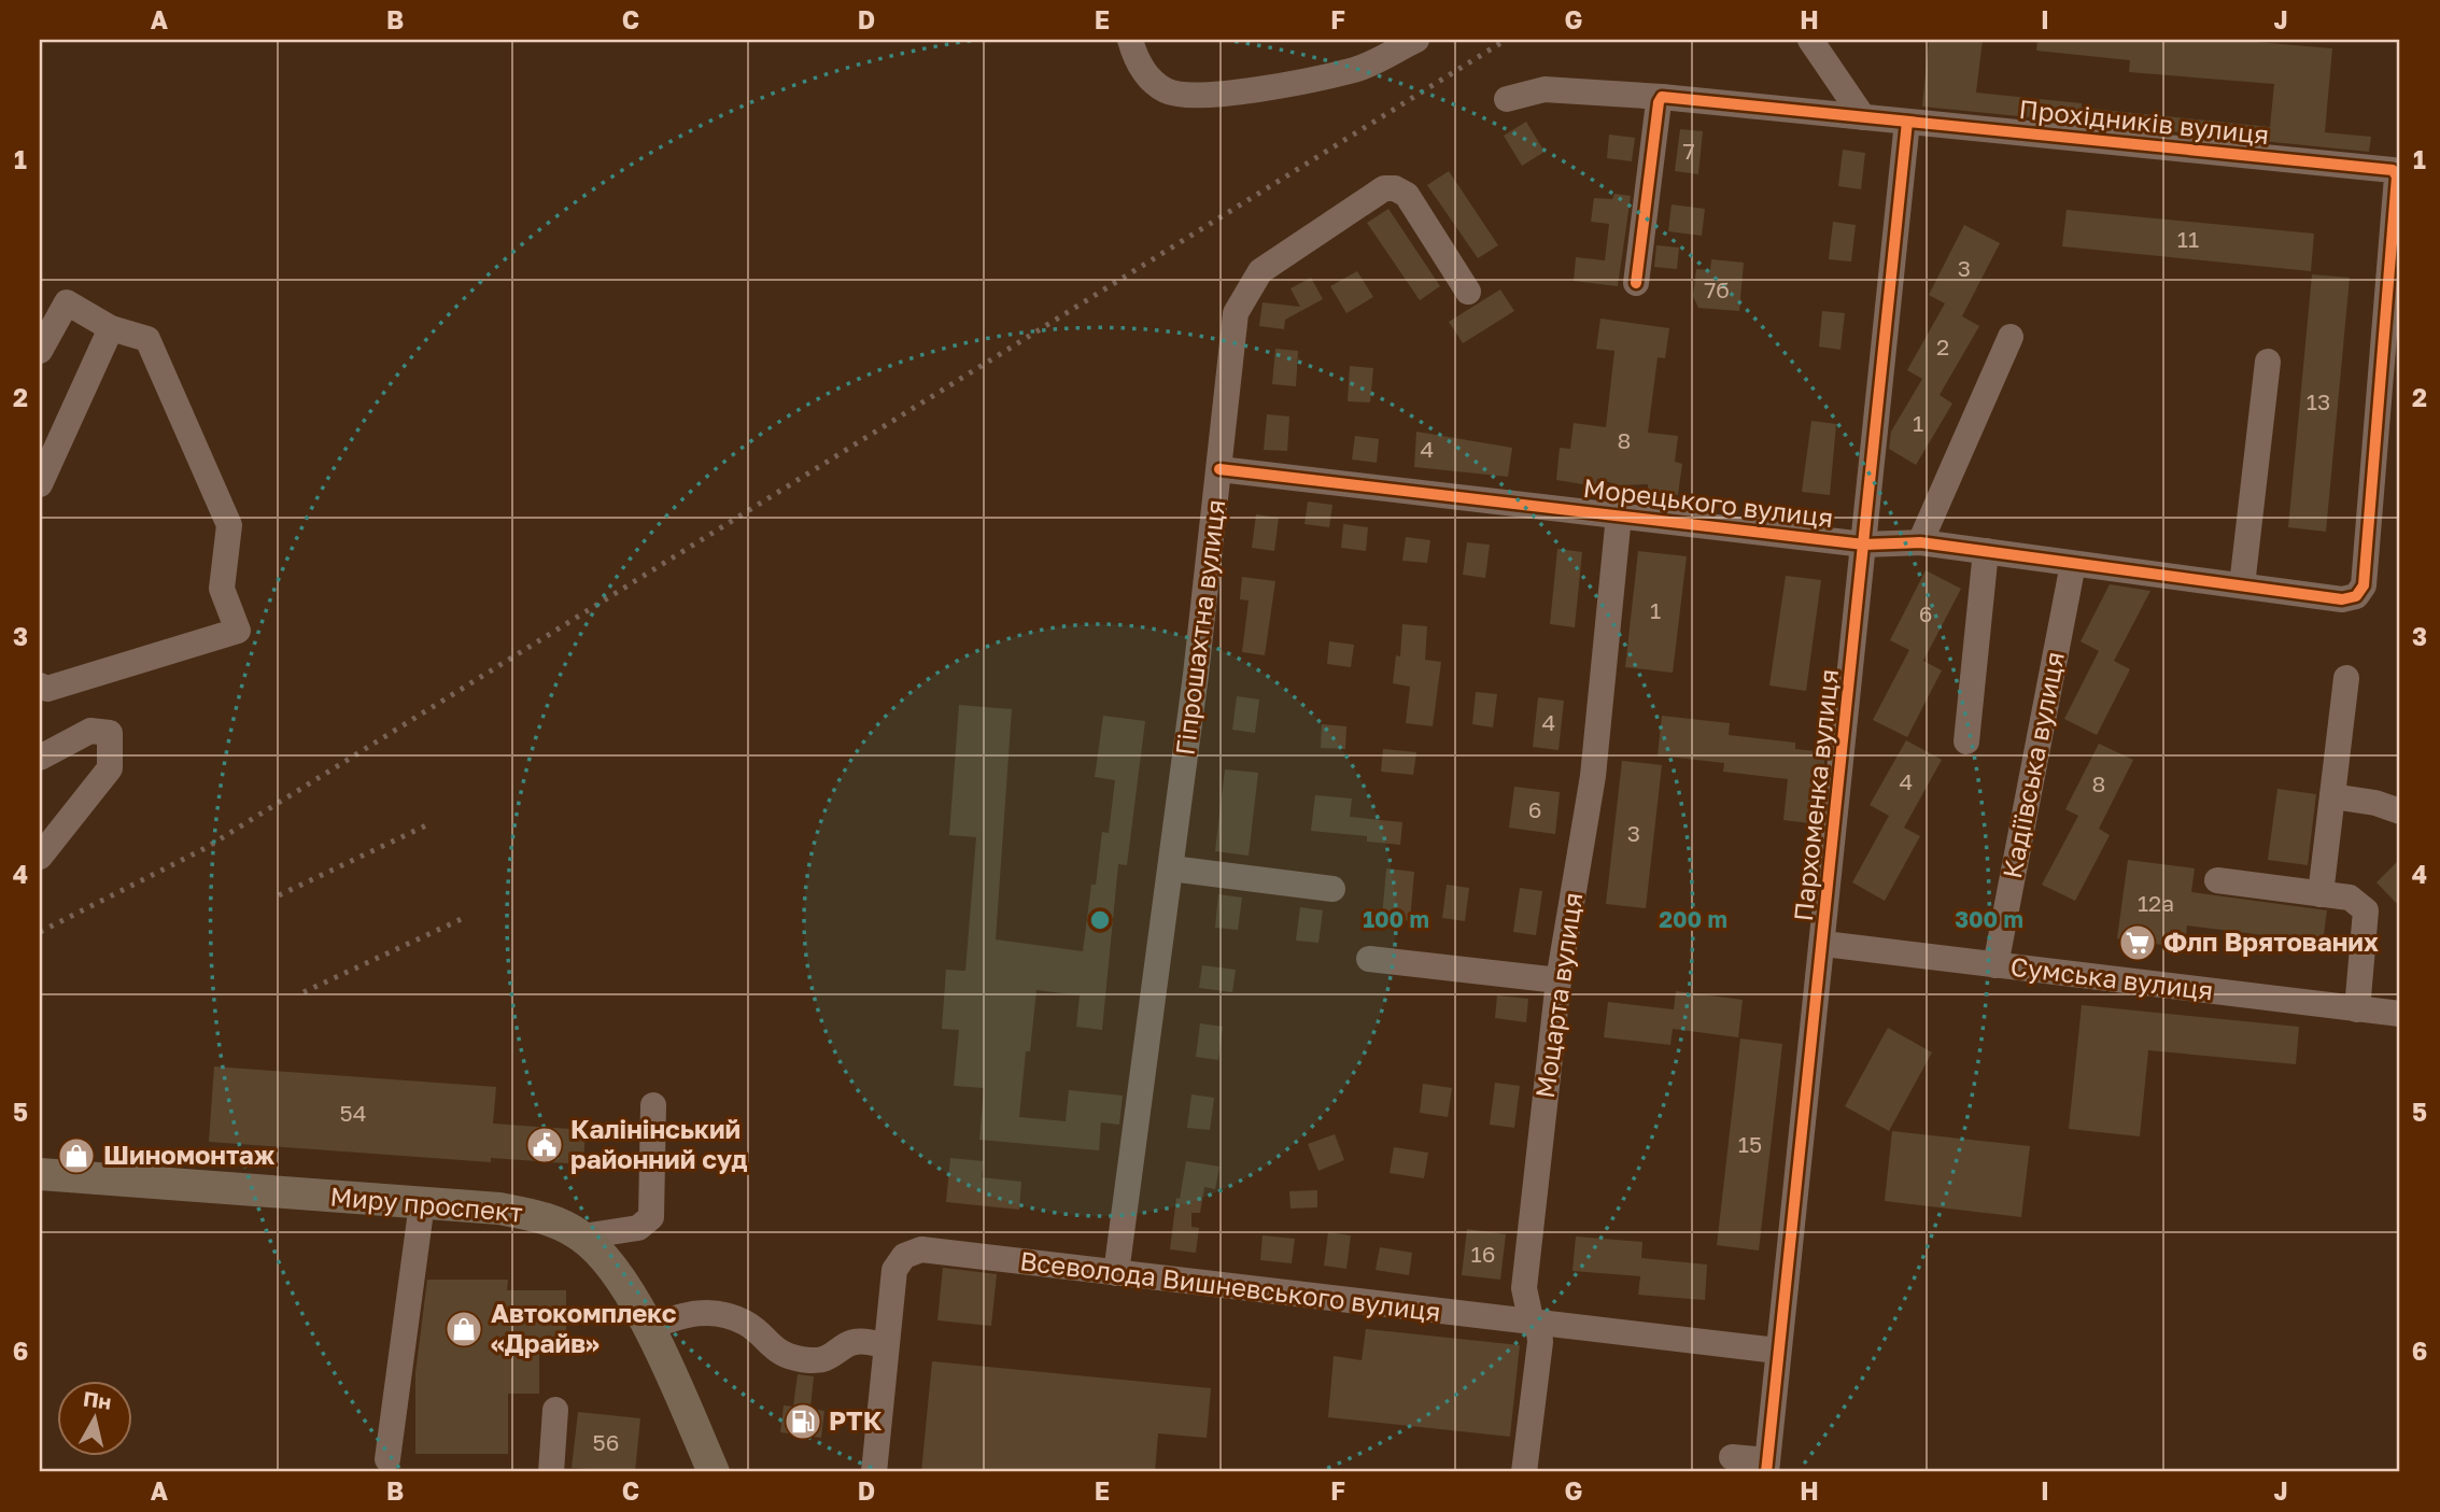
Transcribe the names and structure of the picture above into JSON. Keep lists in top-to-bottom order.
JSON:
{
  "streets": {
    "main road": ["Миру проспект"],
    "street": [
      "Прохідників вулиця",
      "Морецького вулиця",
      "Гіпрошахтна вулиця",
      "Кадіївська вулиця",
      "Пархоменка вулиця",
      "Сумська вулиця",
      "Моцарта вулиця",
      "Всеволода Вишневського вулиця"
    ]
  },
  "crossings": [
    ["Прохідників вулиця", "Морецького вулиця"],
    ["Прохідників вулиця", "Пархоменка вулиця"],
    ["Морецького вулиця", "Гіпрошахтна вулиця"],
    ["Морецького вулиця", "Кадіївська вулиця"],
    ["Морецького вулиця", "Пархоменка вулиця"],
    ["Морецького вулиця", "Моцарта вулиця"],
    ["Гіпрошахтна вулиця", "Всеволода Вишневського вулиця"],
    ["Кадіївська вулиця", "Сумська вулиця"],
    ["Пархоменка вулиця", "Сумська вулиця"],
    ["Пархоменка вулиця", "Всеволода Вишневського вулиця"],
    ["Моцарта вулиця", "Всеволода Вишневського вулиця"]
  ],
  "places": {
    "supermarket": ["Флп Врятованих"],
    "public building": ["Калінінський районний суд"],
    "shop": ["Шиномонтаж", "Автокомплекс «Драйв»"],
    "fuel station": ["РТК"]
  },
  "house_numbers": [
    "7",
    "11",
    "3",
    "7б",
    "2",
    "13",
    "1",
    "8",
    "4",
    "1",
    "6",
    "4",
    "4",
    "8",
    "6",
    "3",
    "12а",
    "54",
    "15",
    "16",
    "56"
  ],
  "north": "top",
  "grid": {
    "columns": [
      "A",
      "B",
      "C",
      "D",
      "E",
      "F",
      "G",
      "H",
      "I",
      "J"
    ],
    "rows": [
      "1",
      "2",
      "3",
      "4",
      "5",
      "6"
    ]
  },
  "rings": ["100 m", "200 m", "300 m"]
}
